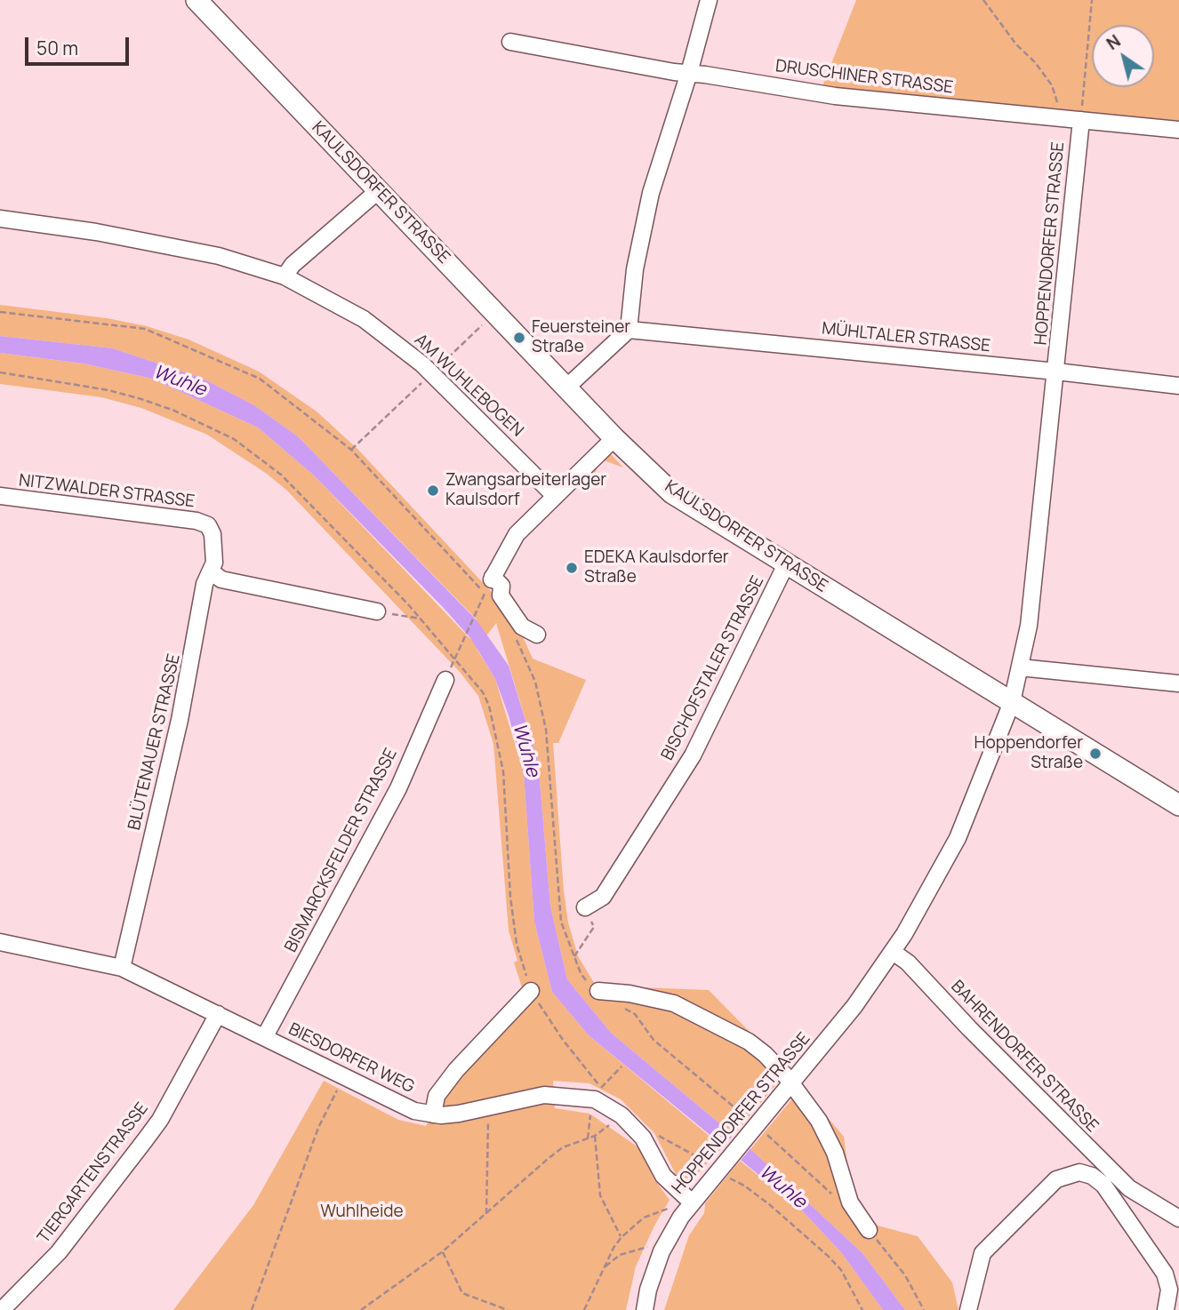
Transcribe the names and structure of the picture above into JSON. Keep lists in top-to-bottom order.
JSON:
{
  "streets": {
    "main road": ["KAULSDORFER STRASSE"],
    "street": [
      "DRUSCHINER STRASSE",
      "HOPPENDORFER STRASSE",
      "MÜHLTALER STRASSE",
      "AM WUHLEBOGEN",
      "NITZWALDER STRASSE",
      "BISCHOFSTALER STRASSE",
      "BLÜTENAUER STRASSE",
      "BISMARCKSFELDER STRASSE",
      "BAHRENDORFER STRASSE",
      "BIESDORFER WEG",
      "TIERGARTENSTRASSE"
    ]
  },
  "crossings": [
    ["DRUSCHINER STRASSE", "HOPPENDORFER STRASSE"],
    ["KAULSDORFER STRASSE", "HOPPENDORFER STRASSE"],
    ["KAULSDORFER STRASSE", "BISCHOFSTALER STRASSE"],
    ["HOPPENDORFER STRASSE", "MÜHLTALER STRASSE"],
    ["HOPPENDORFER STRASSE", "BAHRENDORFER STRASSE"],
    ["HOPPENDORFER STRASSE", "BIESDORFER WEG"],
    ["NITZWALDER STRASSE", "BLÜTENAUER STRASSE"],
    ["BLÜTENAUER STRASSE", "BIESDORFER WEG"],
    ["BISMARCKSFELDER STRASSE", "BIESDORFER WEG"],
    ["BIESDORFER WEG", "TIERGARTENSTRASSE"]
  ],
  "water": ["Wuhle"],
  "parks": ["Wuhlheide"],
  "places": [
    "Feuersteiner Straße",
    "Zwangsarbeiterlager Kaulsdorf",
    "EDEKA Kaulsdorfer Straße",
    "Hoppendorfer Straße"
  ],
  "scale_bar": "50 m",
  "north": "top left"
}
